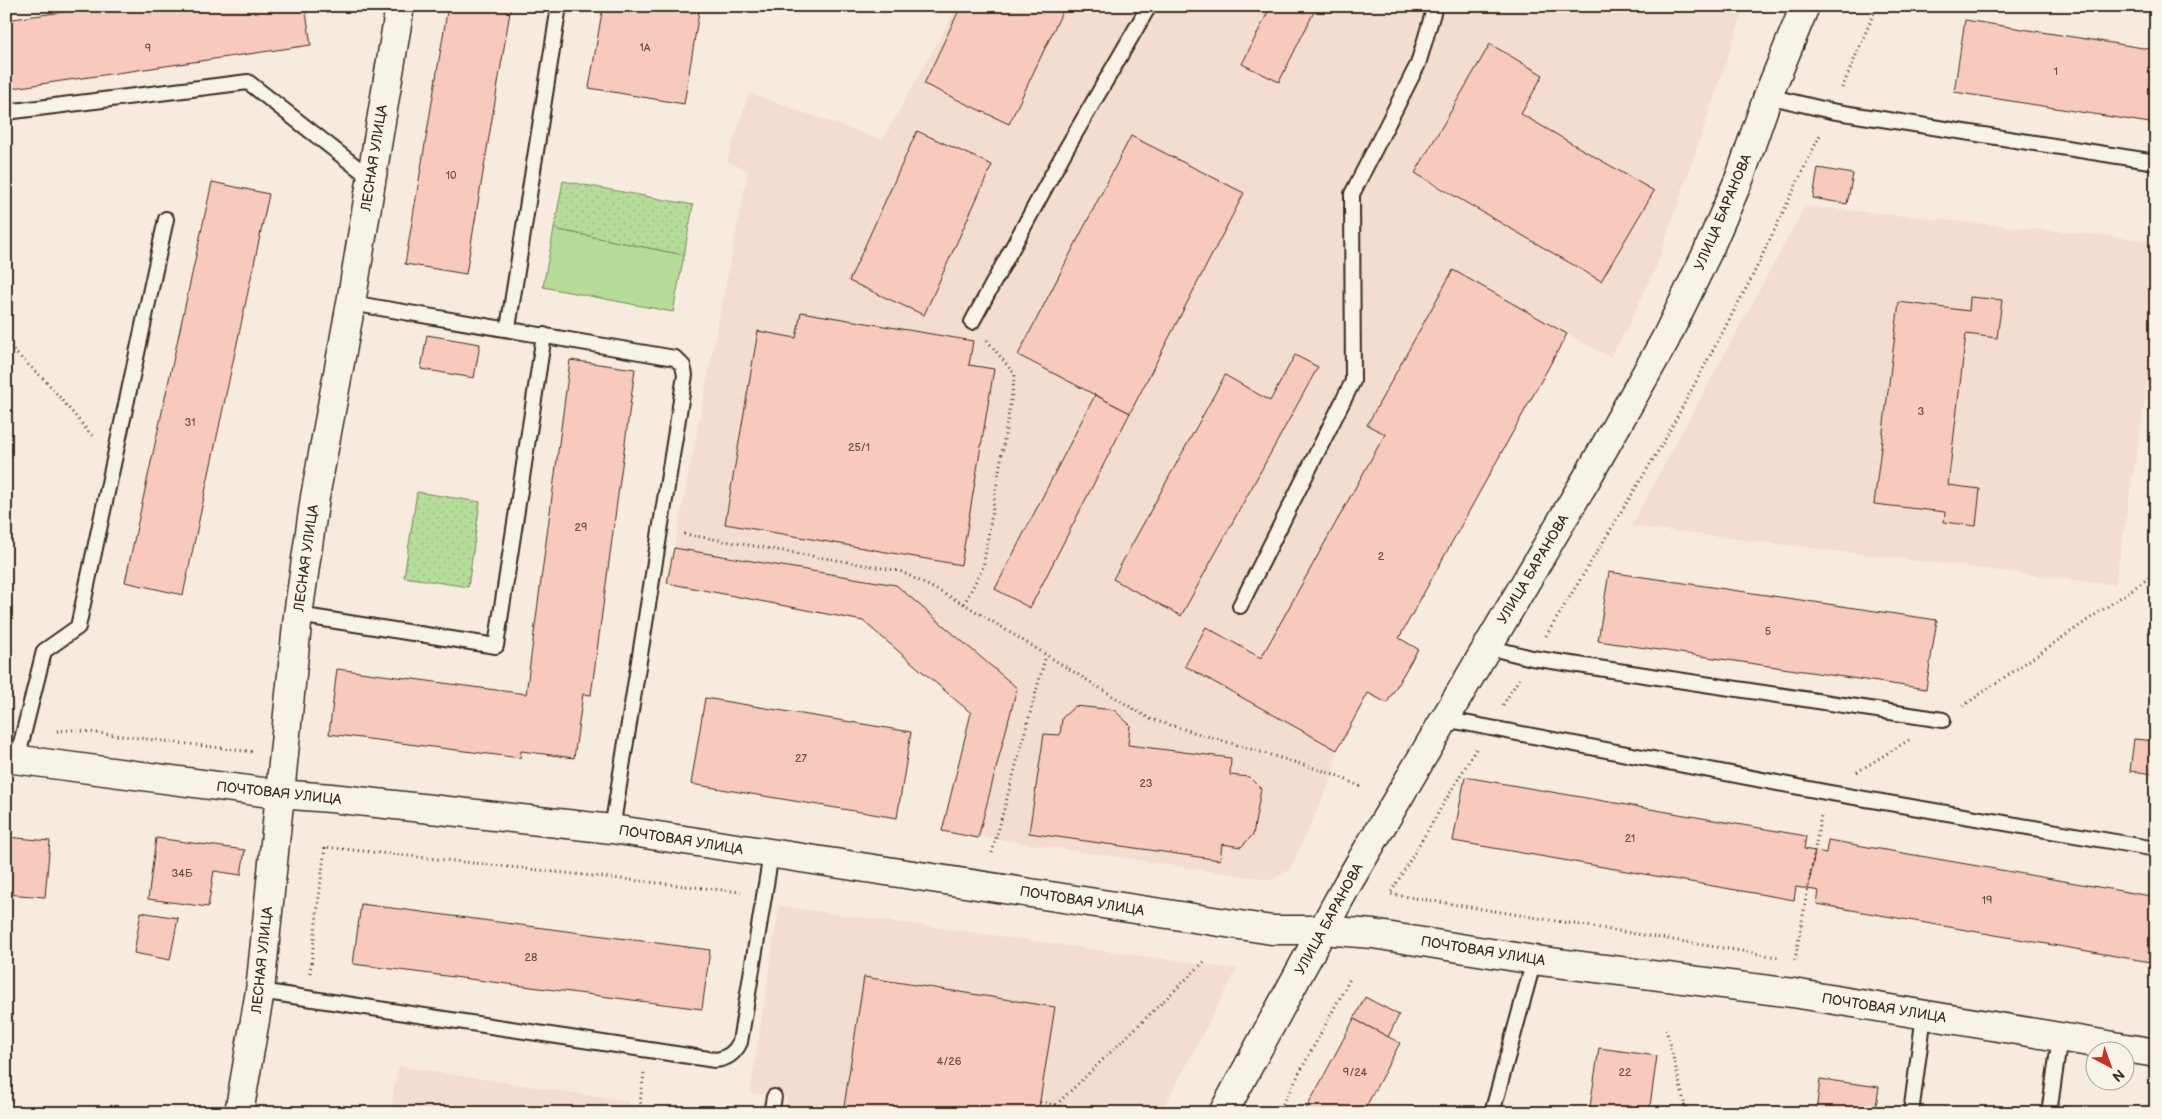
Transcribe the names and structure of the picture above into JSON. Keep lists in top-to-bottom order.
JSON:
{
  "streets": {
    "street": ["ЛЕСНАЯ УЛИЦА", "УЛИЦА БАРАНОВА", "ПОЧТОВАЯ УЛИЦА"]
  },
  "crossings": [
    ["ЛЕСНАЯ УЛИЦА", "ПОЧТОВАЯ УЛИЦА"],
    ["УЛИЦА БАРАНОВА", "ПОЧТОВАЯ УЛИЦА"]
  ],
  "house_numbers": [
    "1А",
    "9",
    "1",
    "10",
    "3",
    "31",
    "25/1",
    "29",
    "2",
    "5",
    "27",
    "23",
    "21",
    "34Б",
    "19",
    "28",
    "4/26",
    "9/24",
    "22"
  ],
  "north": "bottom right"
}
